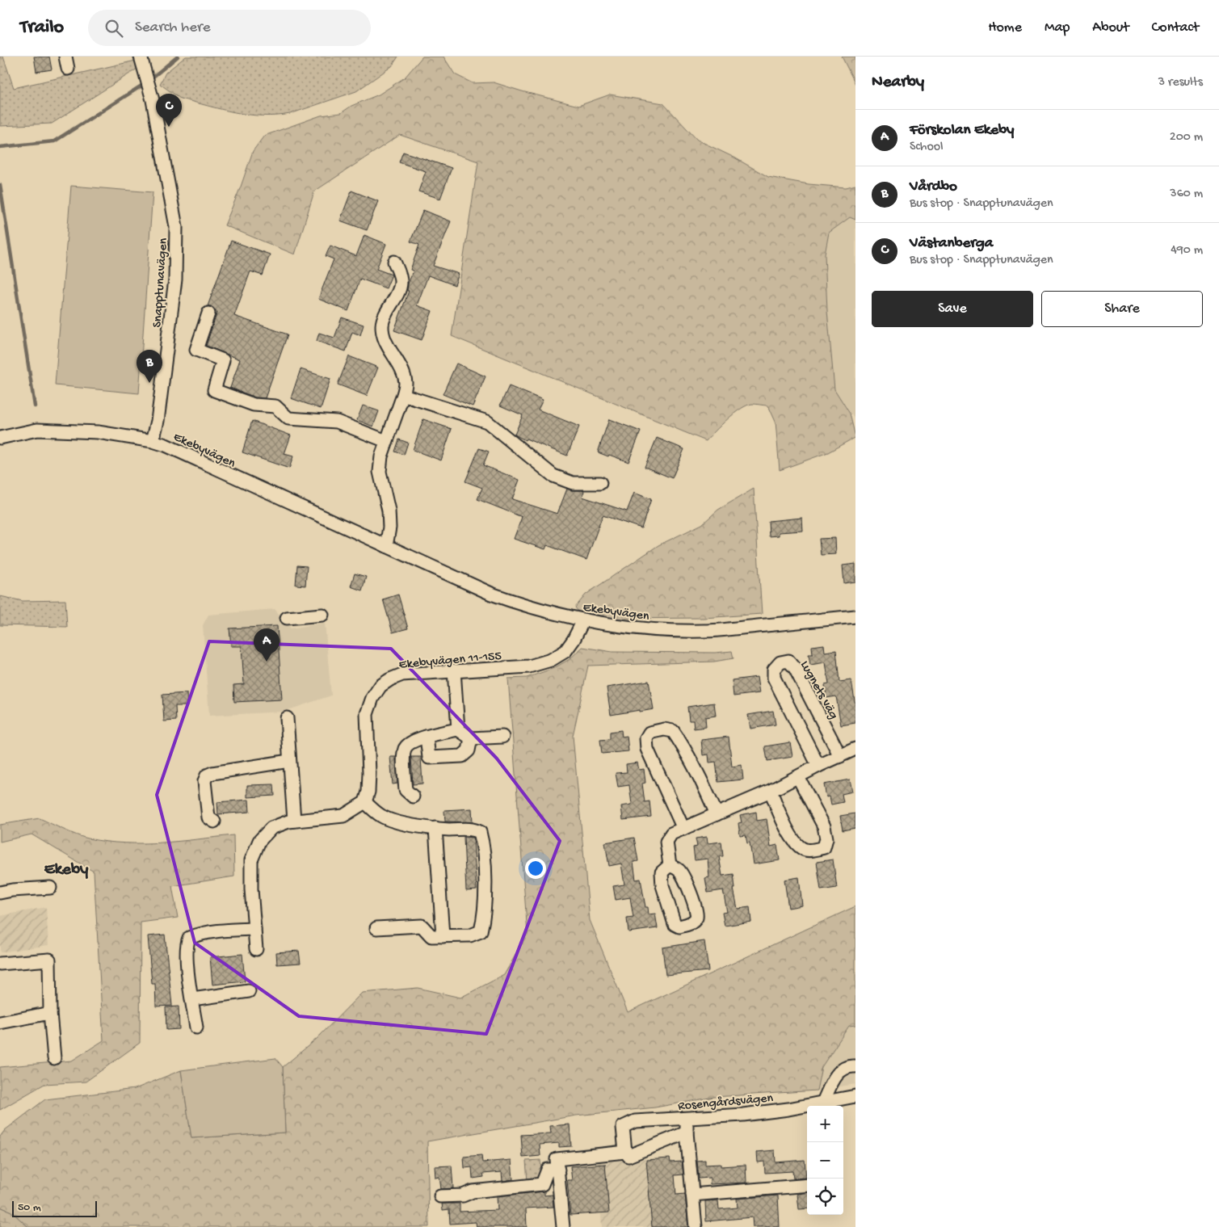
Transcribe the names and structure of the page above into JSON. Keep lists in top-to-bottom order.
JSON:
{
  "streets": {
    "street": [
      "Snapptunavägen",
      "Ekebyvägen",
      "Ekebyvägen 11-155",
      "Lugnets väg",
      "Rosengårdsvägen"
    ]
  },
  "crossings": [
    ["Snapptunavägen", "Ekebyvägen"],
    ["Ekebyvägen", "Ekebyvägen 11-155"]
  ],
  "districts": ["Ekeby"],
  "scale_bar": "50 m",
  "page": {
    "header": "Trailo",
    "search": "Search here",
    "nav": [
      "Home",
      "Map",
      "About",
      "Contact"
    ],
    "heading": ["Nearby", "3 results"],
    "pins": ["C", "B", "A"],
    "list": [
      {
        "mark": "A",
        "name": "Förskolan Ekeby",
        "note": "School",
        "value": "200 m"
      },
      {
        "mark": "B",
        "name": "Vårdbo",
        "note": "Bus stop · Snapptunavägen",
        "value": "360 m"
      },
      {
        "mark": "C",
        "name": "Västanberga",
        "note": "Bus stop · Snapptunavägen",
        "value": "490 m"
      }
    ],
    "buttons": ["Save", "Share"],
    "map_buttons": ["+", "−"],
    "scale": "50 m"
  }
}
